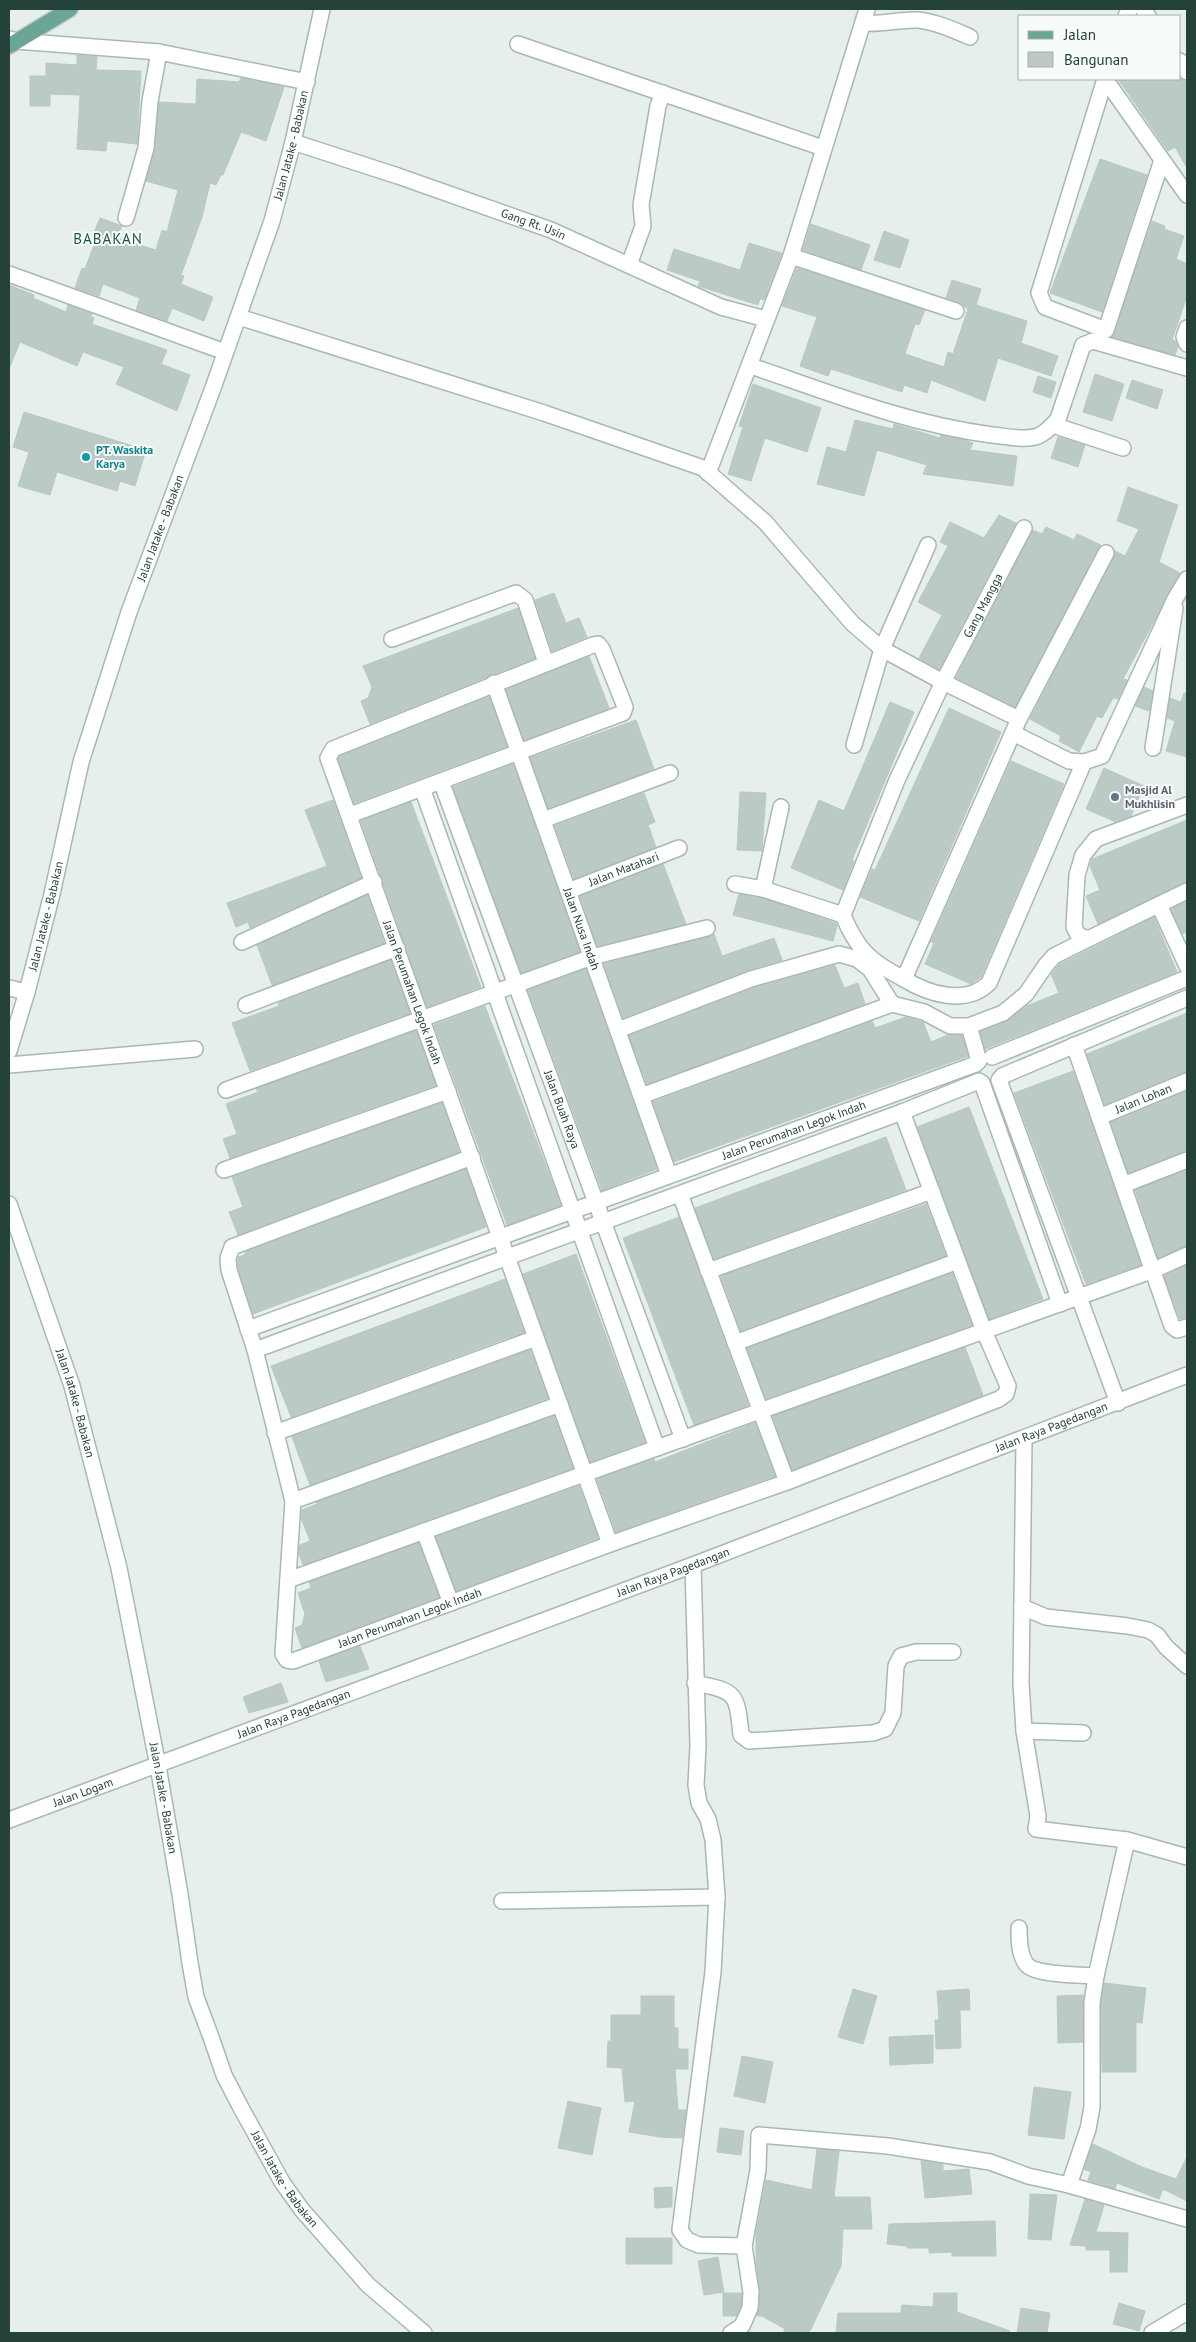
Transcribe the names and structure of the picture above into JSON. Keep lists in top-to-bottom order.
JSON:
{
  "streets": {
    "street": [
      "Jalan Jatake - Babakan",
      "Gang Rt. Usin",
      "Gang Mangga",
      "Jalan Matahari",
      "Jalan Nusa Indah",
      "Jalan Perumahan Legok Indah",
      "Jalan Lohan",
      "Jalan Buah Raya",
      "Jalan Raya Pagedangan",
      "Jalan Logam"
    ]
  },
  "crossings": [
    ["Jalan Jatake - Babakan", "Gang Rt. Usin"],
    ["Jalan Jatake - Babakan", "Jalan Raya Pagedangan"],
    ["Jalan Jatake - Babakan", "Jalan Logam"],
    ["Jalan Matahari", "Jalan Nusa Indah"],
    ["Jalan Nusa Indah", "Jalan Perumahan Legok Indah"],
    ["Jalan Perumahan Legok Indah", "Jalan Buah Raya"],
    ["Jalan Raya Pagedangan", "Jalan Logam"]
  ],
  "districts": ["BABAKAN"],
  "places": ["PT. Waskita Karya", "Masjid Al Mukhlisin"],
  "legend": ["Jalan", "Bangunan"]
}
